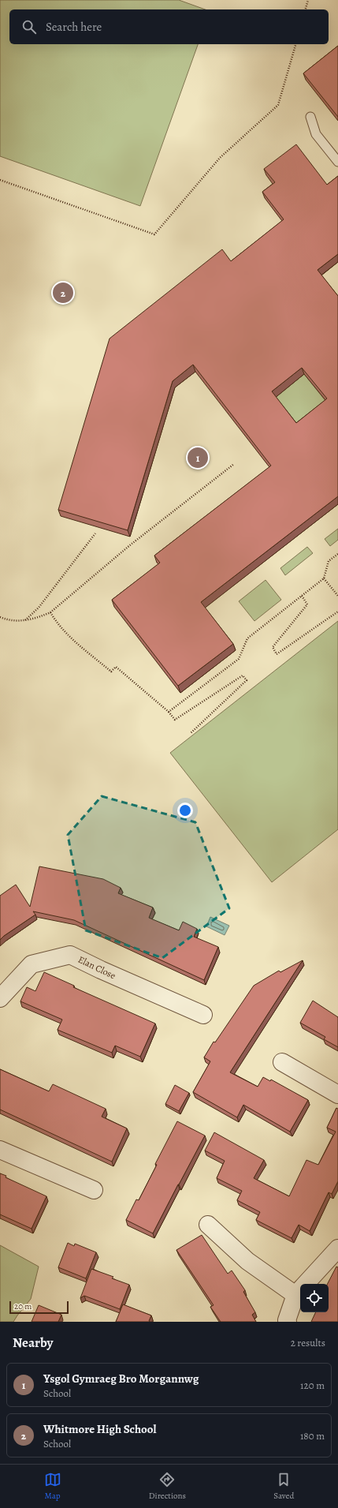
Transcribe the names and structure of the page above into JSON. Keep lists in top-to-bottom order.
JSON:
{
  "streets": {
    "street": ["Elan Close"]
  },
  "scale_bar": "20 m",
  "page": {
    "search": "Search here",
    "pins": ["2", "1"],
    "scale": "20 m",
    "heading": ["Nearby", "2 results"],
    "list": [
      {
        "mark": "1",
        "name": "Ysgol Gymraeg Bro Morgannwg",
        "note": "School",
        "value": "120 m"
      },
      {
        "mark": "2",
        "name": "Whitmore High School",
        "note": "School",
        "value": "180 m"
      }
    ],
    "nav": ["Map", "Directions", "Saved"]
  }
}
